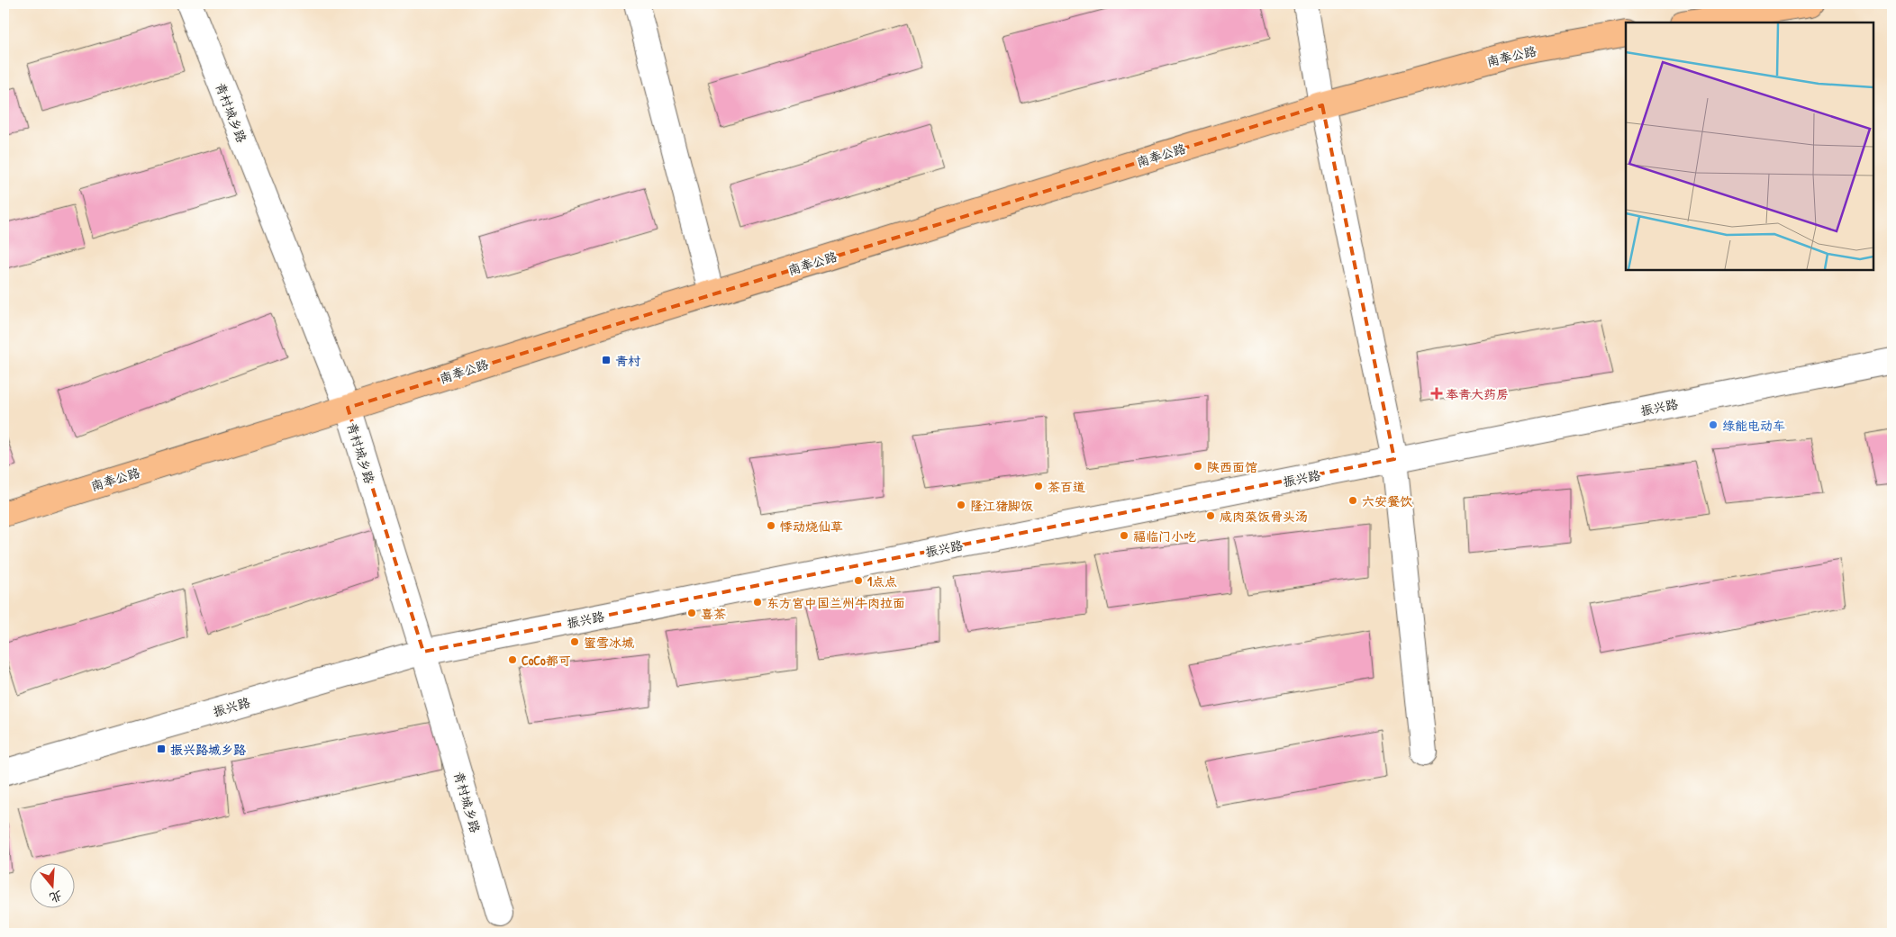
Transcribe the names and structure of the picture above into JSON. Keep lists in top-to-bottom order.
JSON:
{
  "streets": {
    "main road": ["南奉公路"],
    "street": ["青村城乡路", "振兴路"]
  },
  "crossings": [
    ["南奉公路", "青村城乡路"],
    ["青村城乡路", "振兴路"]
  ],
  "places": {
    "transit": ["青村", "振兴路城乡路"],
    "health": ["奉青大药房"],
    "other": [
      "绿能电动车",
      "陕西面馆",
      "茶百道",
      "六安餐饮",
      "隆江猪脚饭",
      "咸肉菜饭骨头汤",
      "悸动烧仙草",
      "福临门小吃",
      "1点点",
      "东方宫中国兰州牛肉拉面",
      "喜茶",
      "蜜雪冰城",
      "CoCo都可"
    ]
  },
  "north": "bottom"
}
